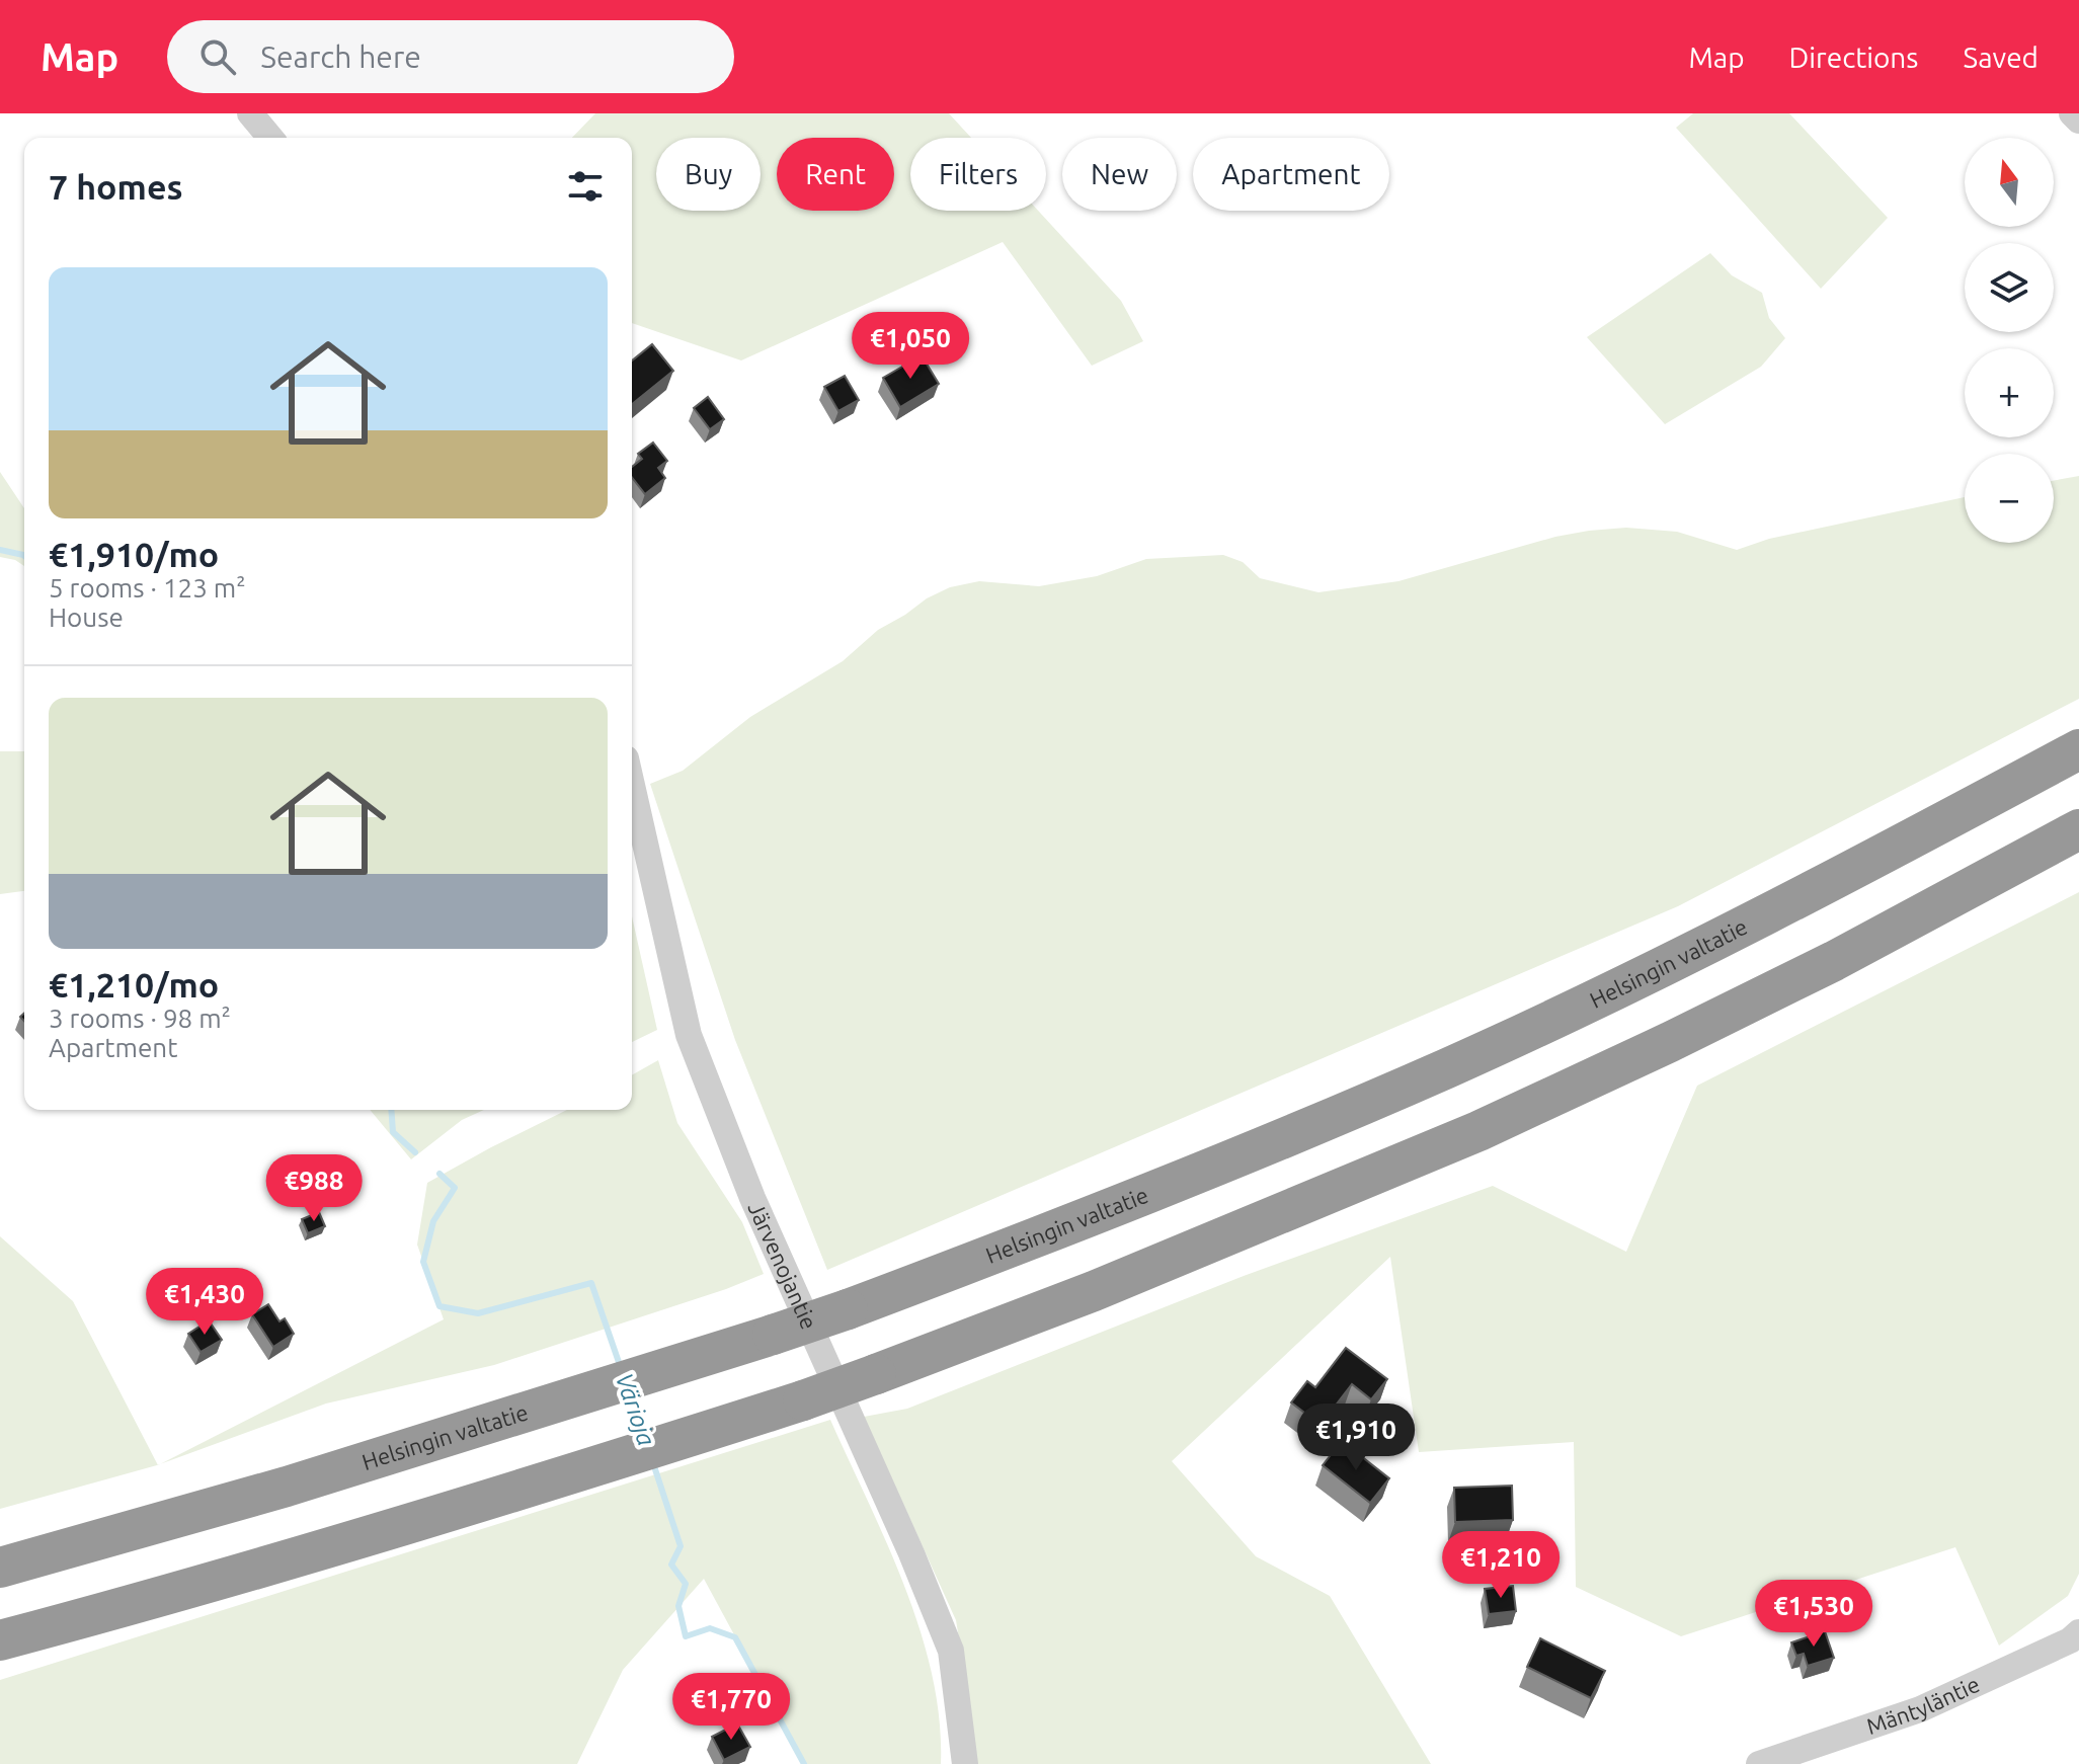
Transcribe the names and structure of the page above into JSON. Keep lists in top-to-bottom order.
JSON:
{
  "streets": {
    "highway": ["Helsingin valtatie"],
    "street": ["Järvenojantie", "Mäntyläntie"]
  },
  "water": ["Värioja"],
  "north": "top",
  "page": {
    "header": "Map",
    "search": "Search here",
    "nav": ["Map", "Directions", "Saved"],
    "map_buttons": ["+", "−"],
    "chip": [
      "Buy",
      "Rent",
      "Filters",
      "New",
      "Apartment"
    ],
    "heading": "7 homes",
    "list": [
      {
        "name": "€1,910/mo",
        "note": "5 rooms · 123 m² · House"
      },
      {
        "name": "€1,210/mo",
        "note": "3 rooms · 98 m² · Apartment"
      }
    ],
    "price": [
      "€1,050",
      "€988",
      "€1,430",
      "€1,910",
      "€1,210",
      "€1,530",
      "€1,770"
    ]
  }
}
